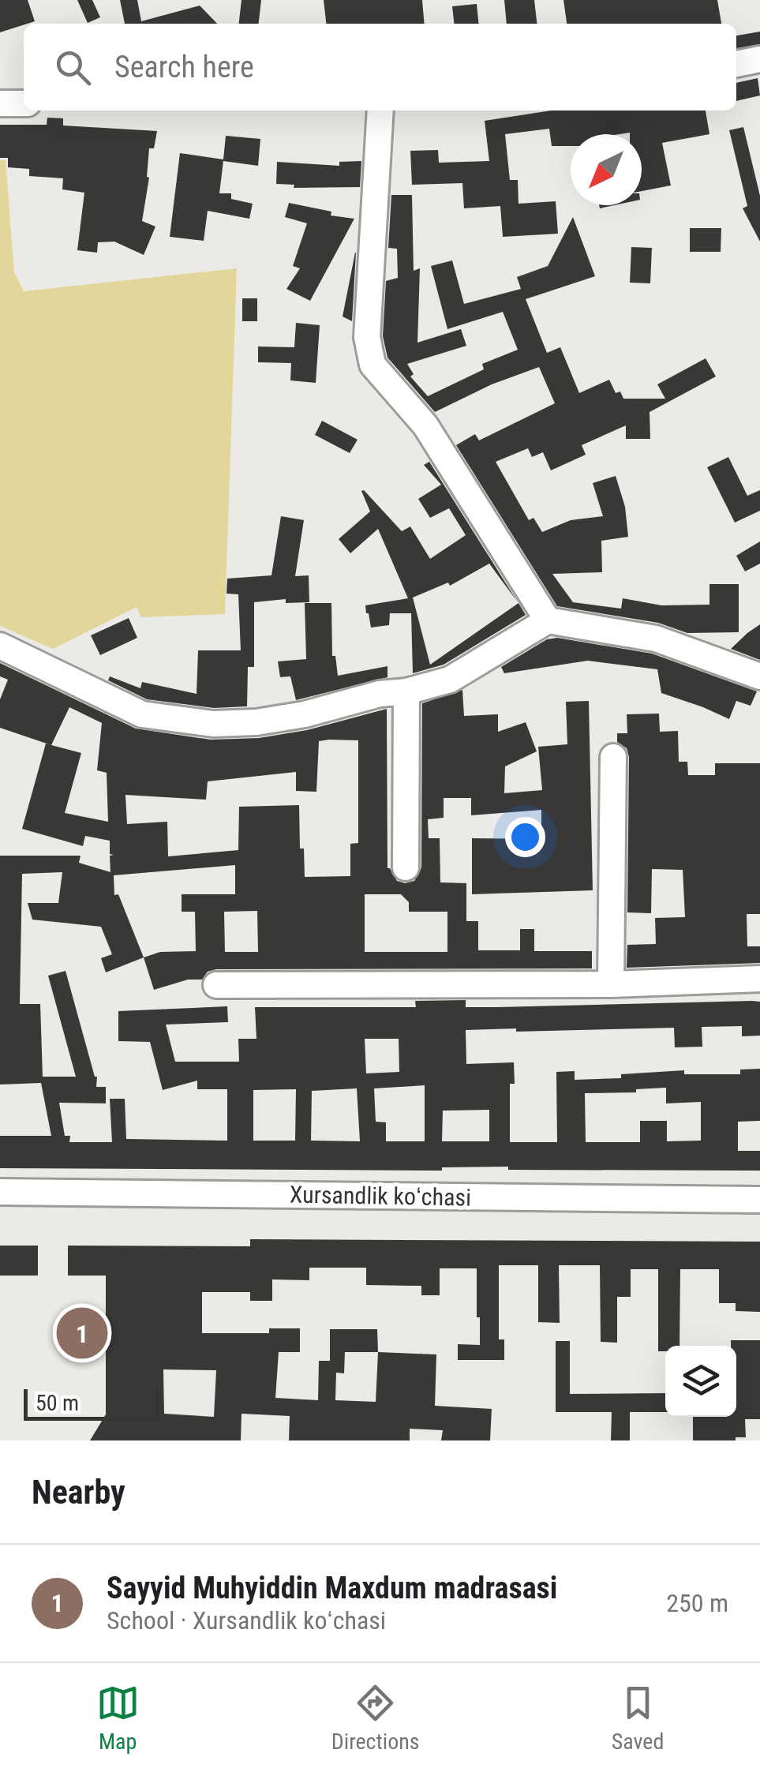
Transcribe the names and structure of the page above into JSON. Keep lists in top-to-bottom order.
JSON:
{
  "streets": {
    "street": ["Xursandlik koʻchasi"]
  },
  "scale_bar": "50 m",
  "north": "bottom left",
  "page": {
    "search": "Search here",
    "pins": "1",
    "scale": "50 m",
    "heading": "Nearby",
    "list": [
      {
        "mark": "1",
        "name": "Sayyid Muhyiddin Maxdum madrasasi",
        "note": "School · Xursandlik koʻchasi",
        "value": "250 m"
      }
    ],
    "nav": ["Map", "Directions", "Saved"]
  }
}
